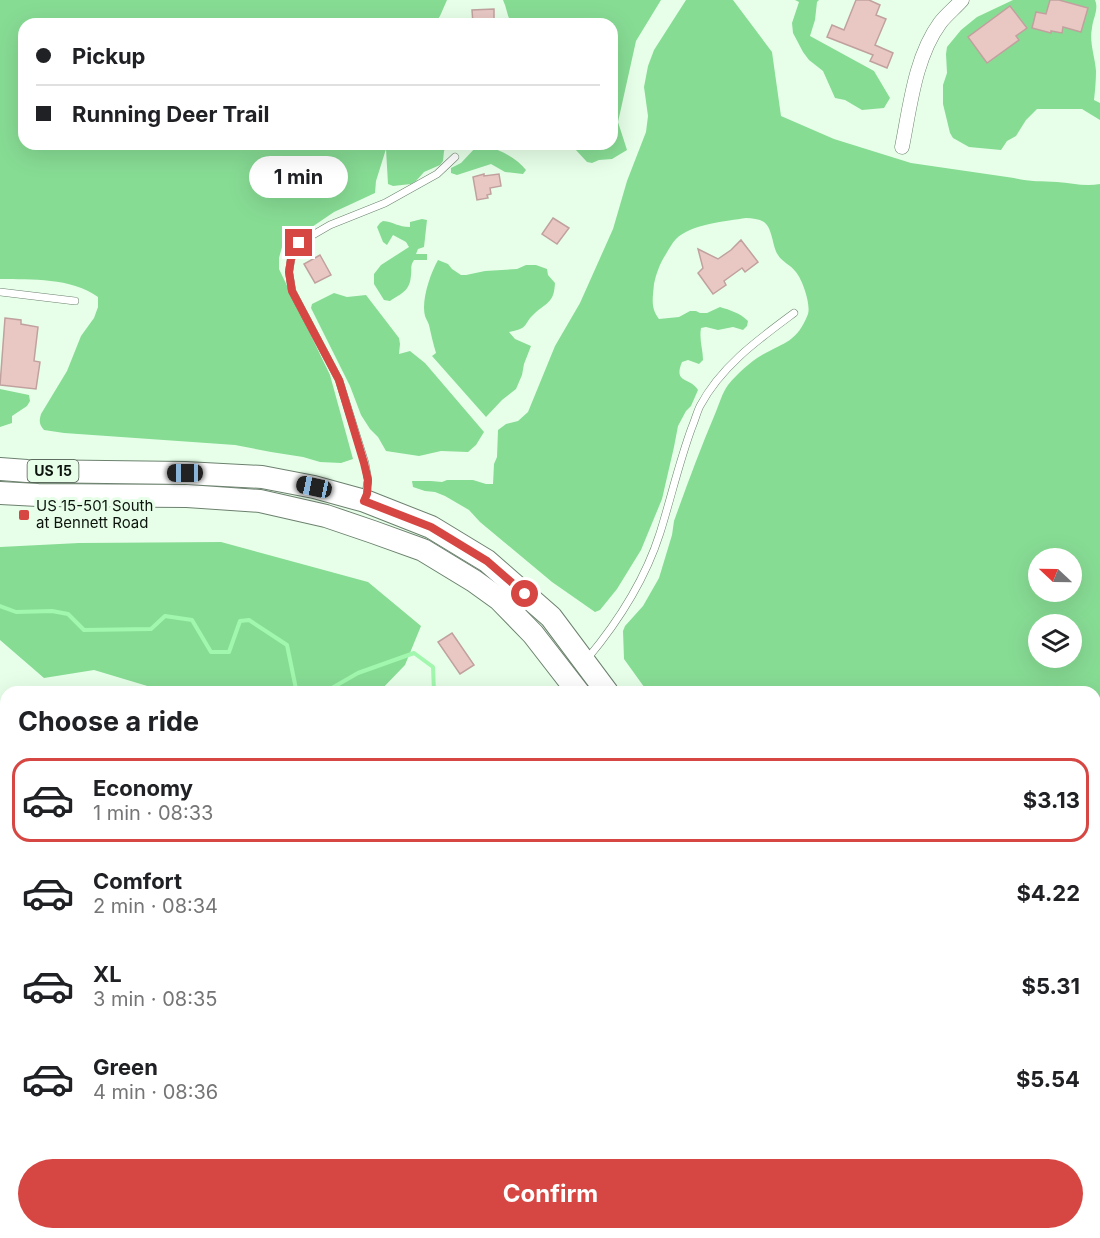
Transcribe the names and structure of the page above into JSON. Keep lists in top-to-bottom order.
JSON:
{
  "streets": {
    "highway": ["US 15"]
  },
  "places": {
    "transit": ["US 15-501 South at Bennett Road"]
  },
  "north": "left",
  "page": {
    "banner": ["Pickup", "Running Deer Trail"],
    "bubble": "1 min",
    "heading": "Choose a ride",
    "list": [
      {
        "name": "Economy",
        "note": "1 min · 08:33",
        "value": "$3.13"
      },
      {
        "name": "Comfort",
        "note": "2 min · 08:34",
        "value": "$4.22"
      },
      {
        "name": "XL",
        "note": "3 min · 08:35",
        "value": "$5.31"
      },
      {
        "name": "Green",
        "note": "4 min · 08:36",
        "value": "$5.54"
      }
    ],
    "buttons": "Confirm"
  }
}
